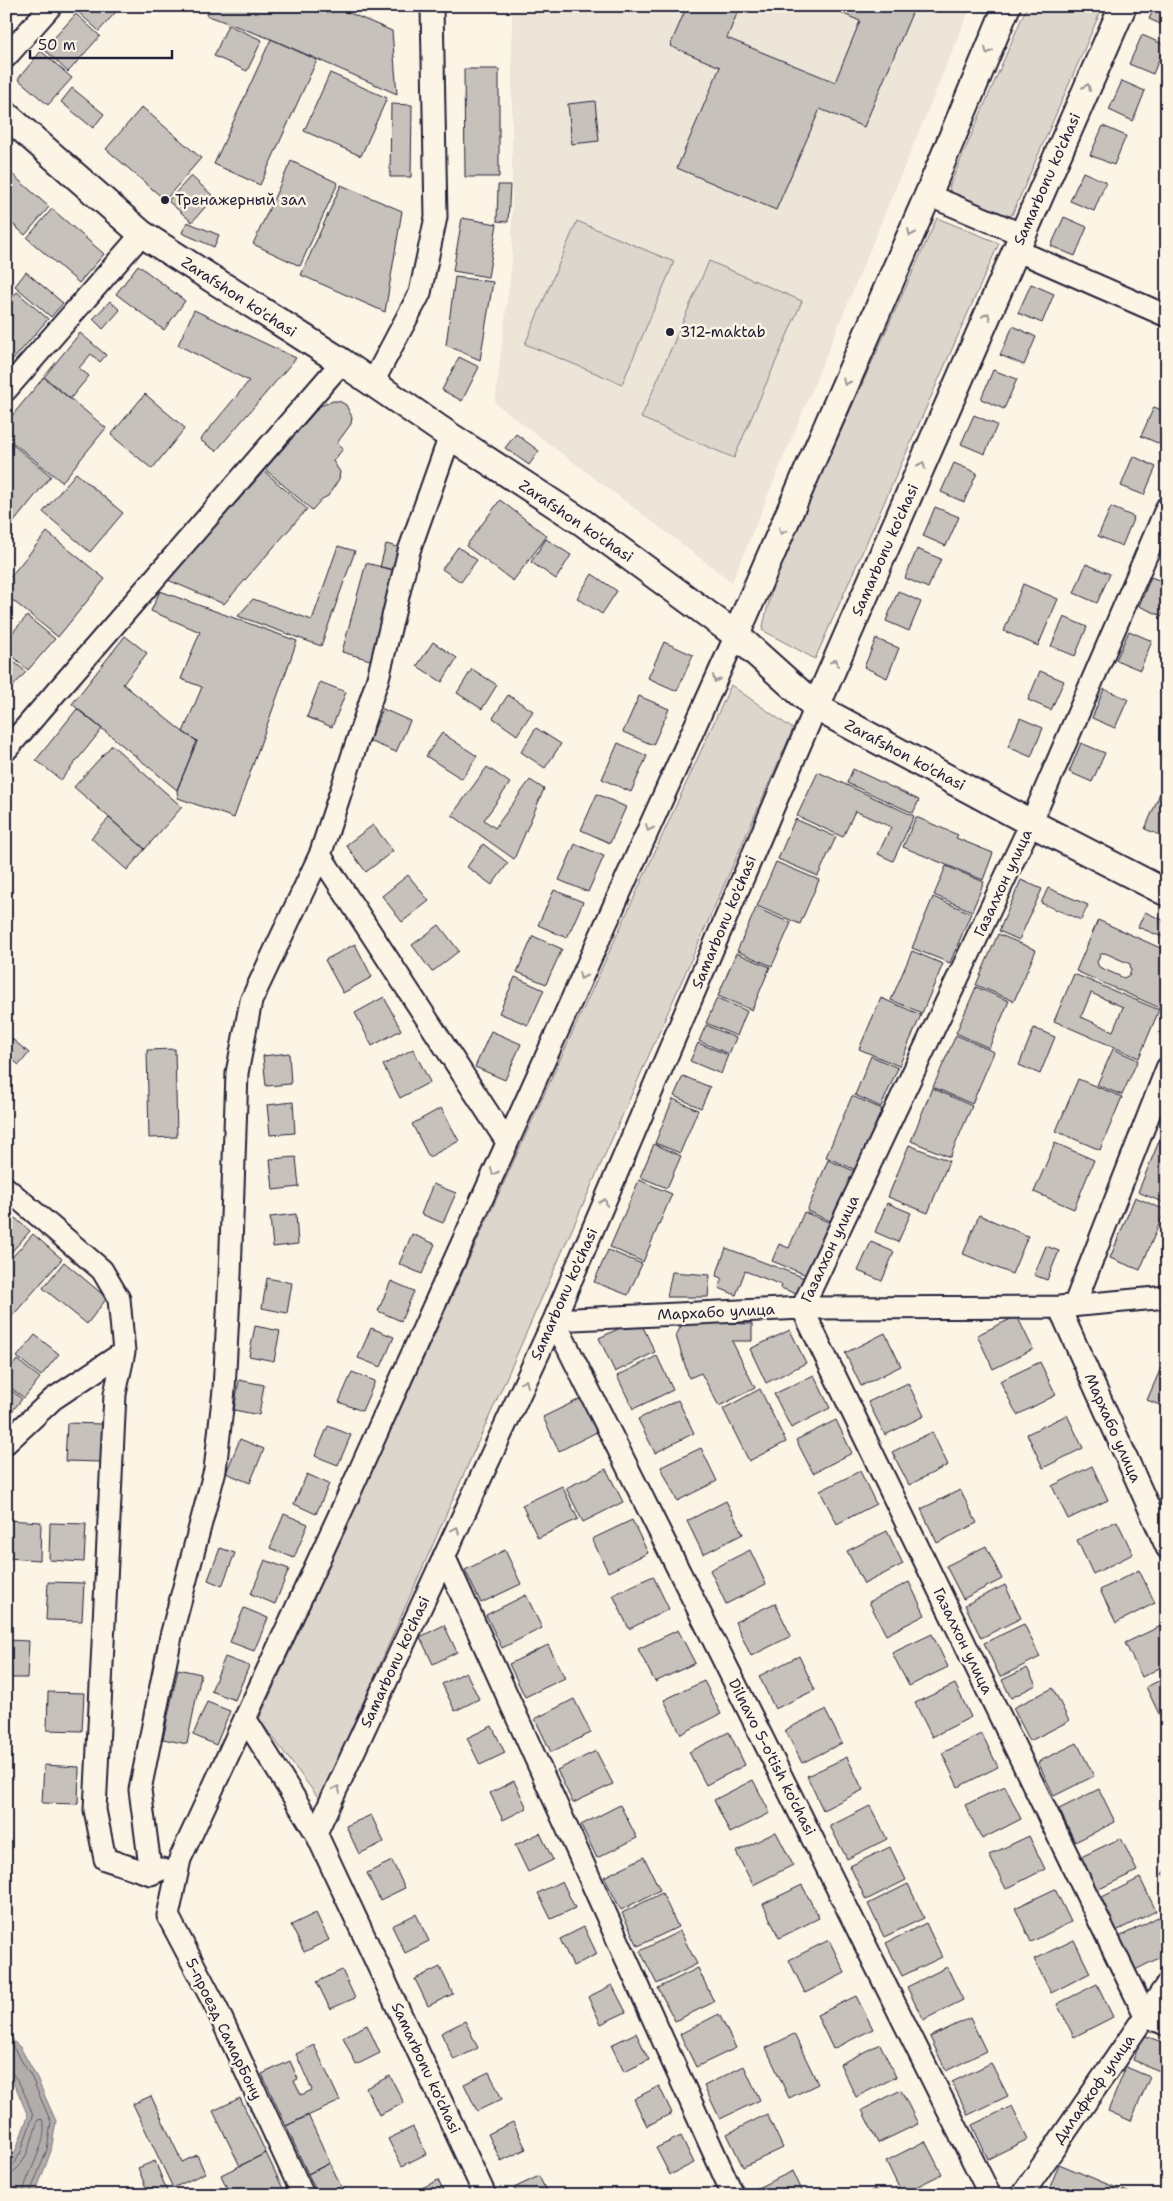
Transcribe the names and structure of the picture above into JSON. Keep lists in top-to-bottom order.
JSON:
{
  "streets": {
    "street": [
      "Samarbonu ko'chasi",
      "Zarafshon ko'chasi",
      "Газалхон улица",
      "Мархабо улица",
      "Dilnavo 5-o'tish ko'chasi",
      "5-проезд СамарБону",
      "Дилафкоф улица"
    ]
  },
  "crossings": [
    ["Samarbonu ko'chasi", "Zarafshon ko'chasi"],
    ["Samarbonu ko'chasi", "Мархабо улица"],
    ["Samarbonu ko'chasi", "Dilnavo 5-o'tish ko'chasi"],
    ["Zarafshon ko'chasi", "Газалхон улица"],
    ["Газалхон улица", "Мархабо улица"],
    ["Газалхон улица", "Дилафкоф улица"],
    ["Мархабо улица", "Dilnavo 5-o'tish ko'chasi"]
  ],
  "places": ["Тренажерный зал", "312-maktab"],
  "scale_bar": "50 m"
}
